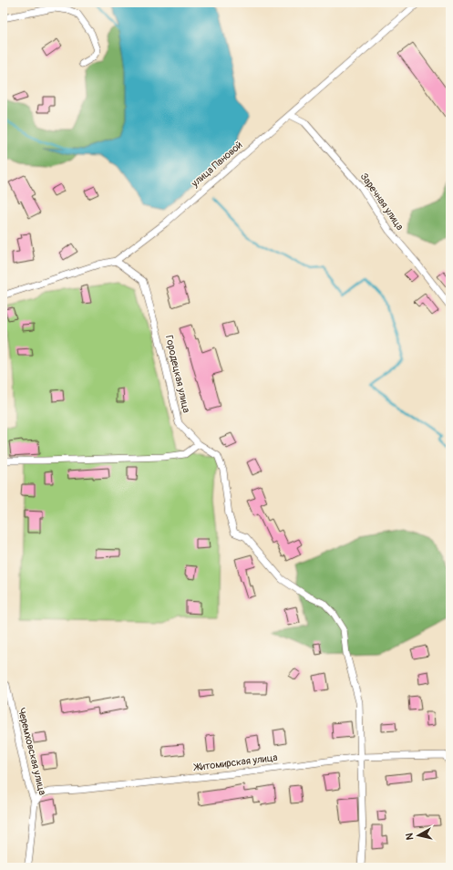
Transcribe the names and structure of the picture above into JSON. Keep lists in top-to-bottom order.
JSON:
{
  "streets": {
    "street": [
      "улица Пановой",
      "Заречная улица",
      "Городецкая улица",
      "Черемховская улица",
      "Житомирская улица"
    ]
  },
  "crossings": [
    ["улица Пановой", "Заречная улица"],
    ["улица Пановой", "Городецкая улица"],
    ["Городецкая улица", "Житомирская улица"],
    ["Черемховская улица", "Житомирская улица"]
  ],
  "north": "left"
}
